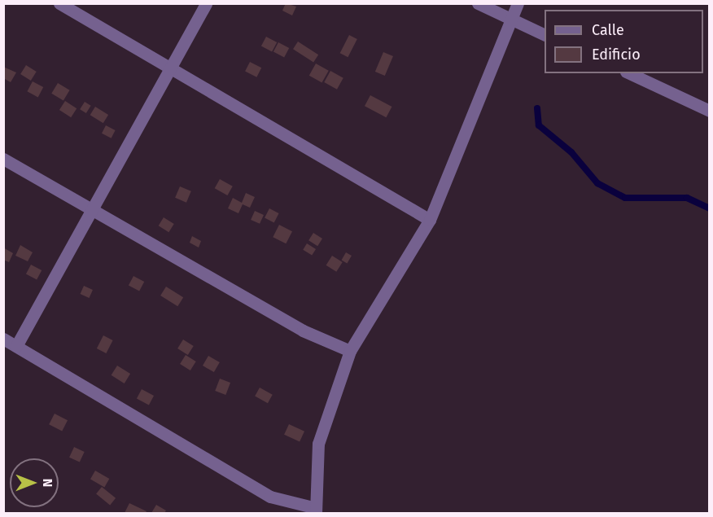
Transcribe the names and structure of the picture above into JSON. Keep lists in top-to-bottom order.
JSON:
{
  "legend": ["Calle", "Edificio"],
  "north": "right"
}
